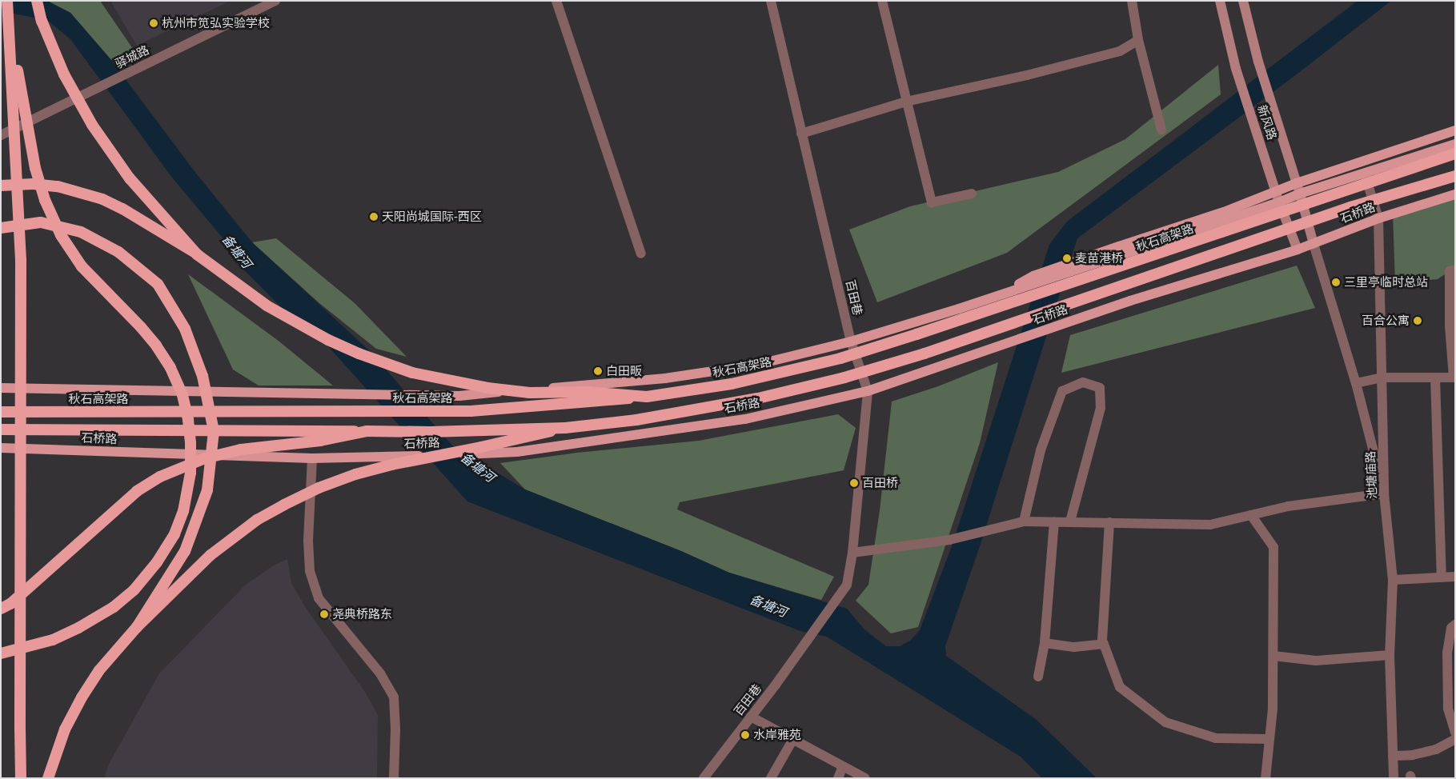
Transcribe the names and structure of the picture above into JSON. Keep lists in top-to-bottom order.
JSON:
{
  "streets": {
    "highway": ["秋石高架路"],
    "main road": ["新风路", "石桥路"],
    "street": ["驿城路", "百田巷", "池塘庙路"]
  },
  "crossings": [
    ["新风路", "石桥路"],
    ["石桥路", "百田巷"],
    ["石桥路", "池塘庙路"]
  ],
  "water": ["备塘河"],
  "places": [
    "杭州市笕弘实验学校",
    "天阳尚城国际-西区",
    "麦苗港桥",
    "三里亭临时总站",
    "百合公寓",
    "白田畈",
    "百田桥",
    "尧典桥路东",
    "水岸雅苑"
  ]
}
